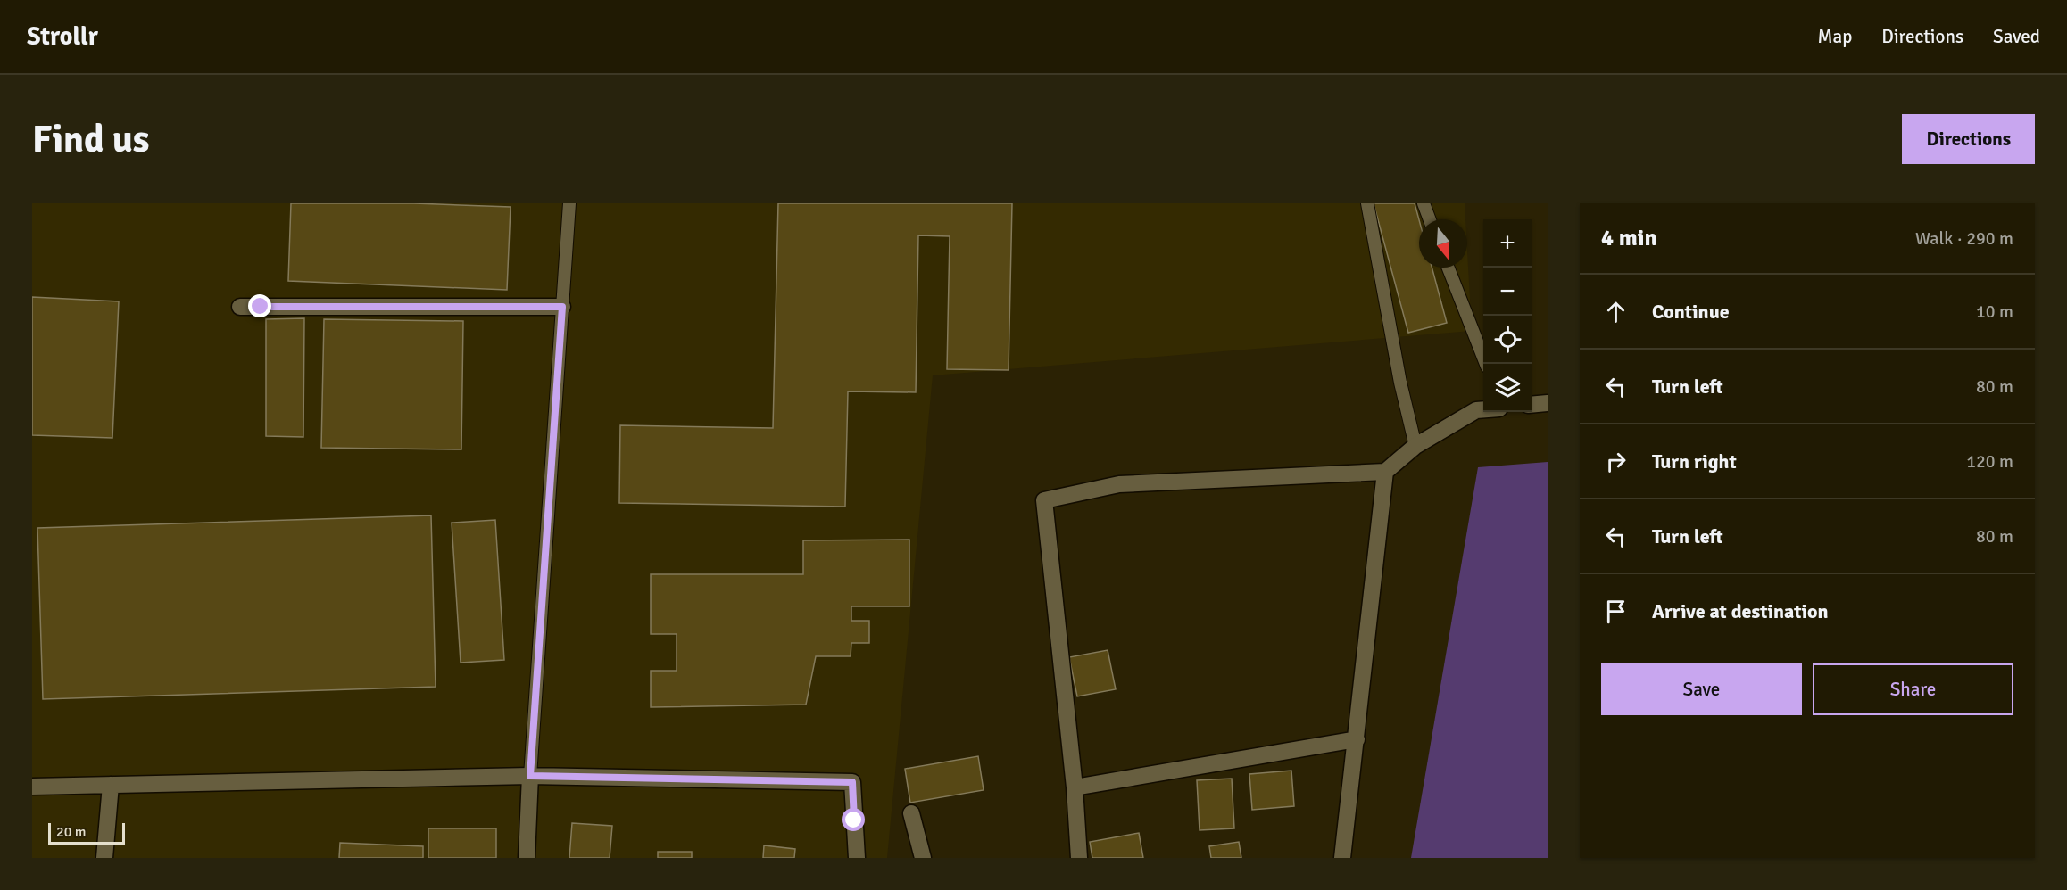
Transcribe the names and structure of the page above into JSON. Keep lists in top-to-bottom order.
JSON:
{
  "scale_bar": "20 m",
  "north": "bottom",
  "page": {
    "header": "Strollr",
    "nav": ["Map", "Directions", "Saved"],
    "buttons": [
      "Directions",
      ["Save", "Share"]
    ],
    "title": "Find us",
    "heading": ["4 min", "Walk · 290 m"],
    "map_buttons": ["+", "−"],
    "list": [
      ["Continue", "10 m"],
      ["Turn left", "80 m"],
      ["Turn right", "120 m"],
      ["Turn left", "80 m"],
      "Arrive at destination"
    ],
    "scale": "20 m"
  }
}
